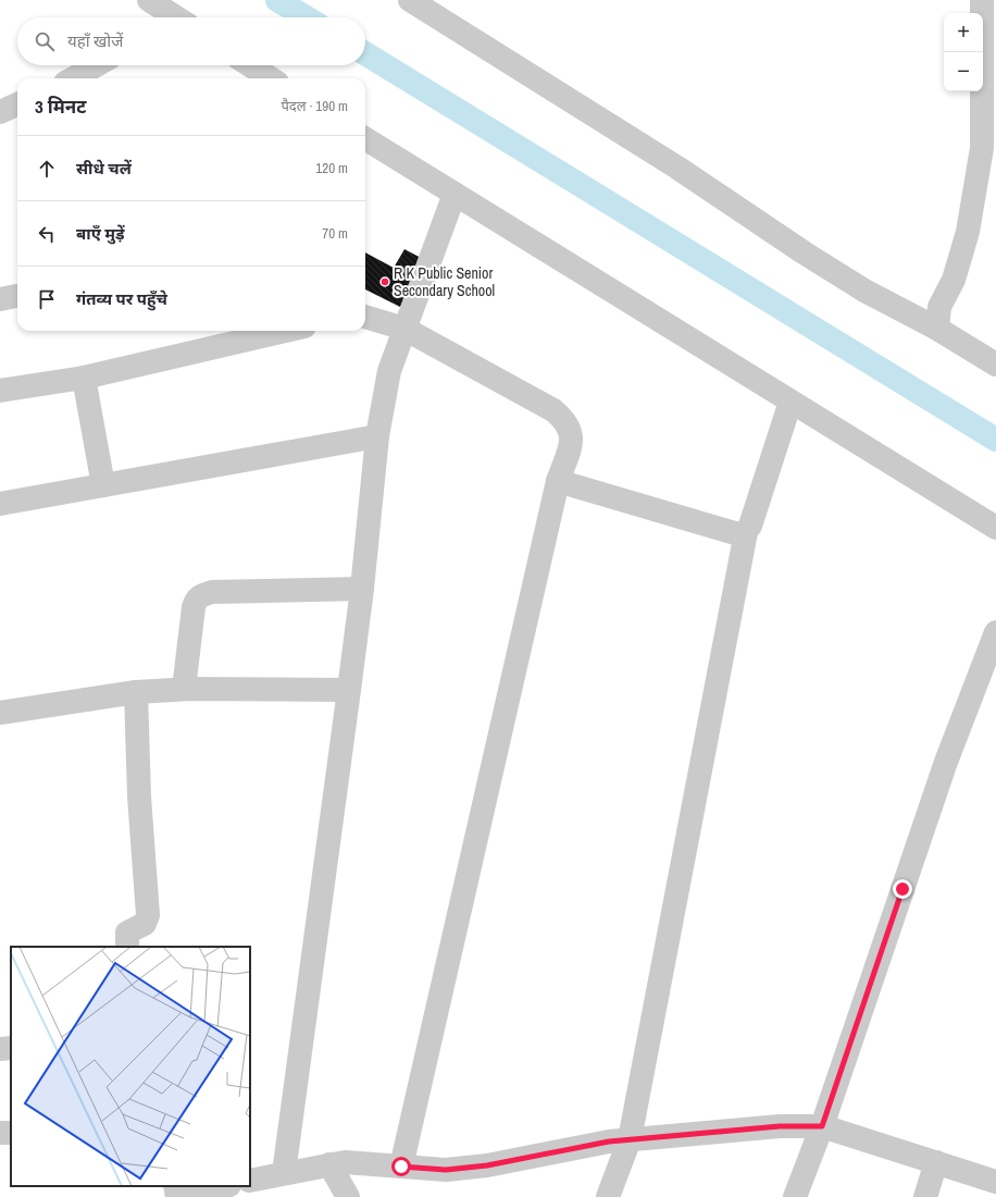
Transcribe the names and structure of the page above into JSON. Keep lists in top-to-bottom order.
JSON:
{
  "places": ["R K Public Senior Secondary School"],
  "page": {
    "map_buttons": ["+", "−"],
    "search": "यहाँ खोजें",
    "heading": ["3 मिनट", "पैदल · 190 m"],
    "list": [
      ["सीधे चलें", "120 m"],
      ["बाएँ मुड़ें", "70 m"],
      "गंतव्य पर पहुँचे"
    ]
  }
}
